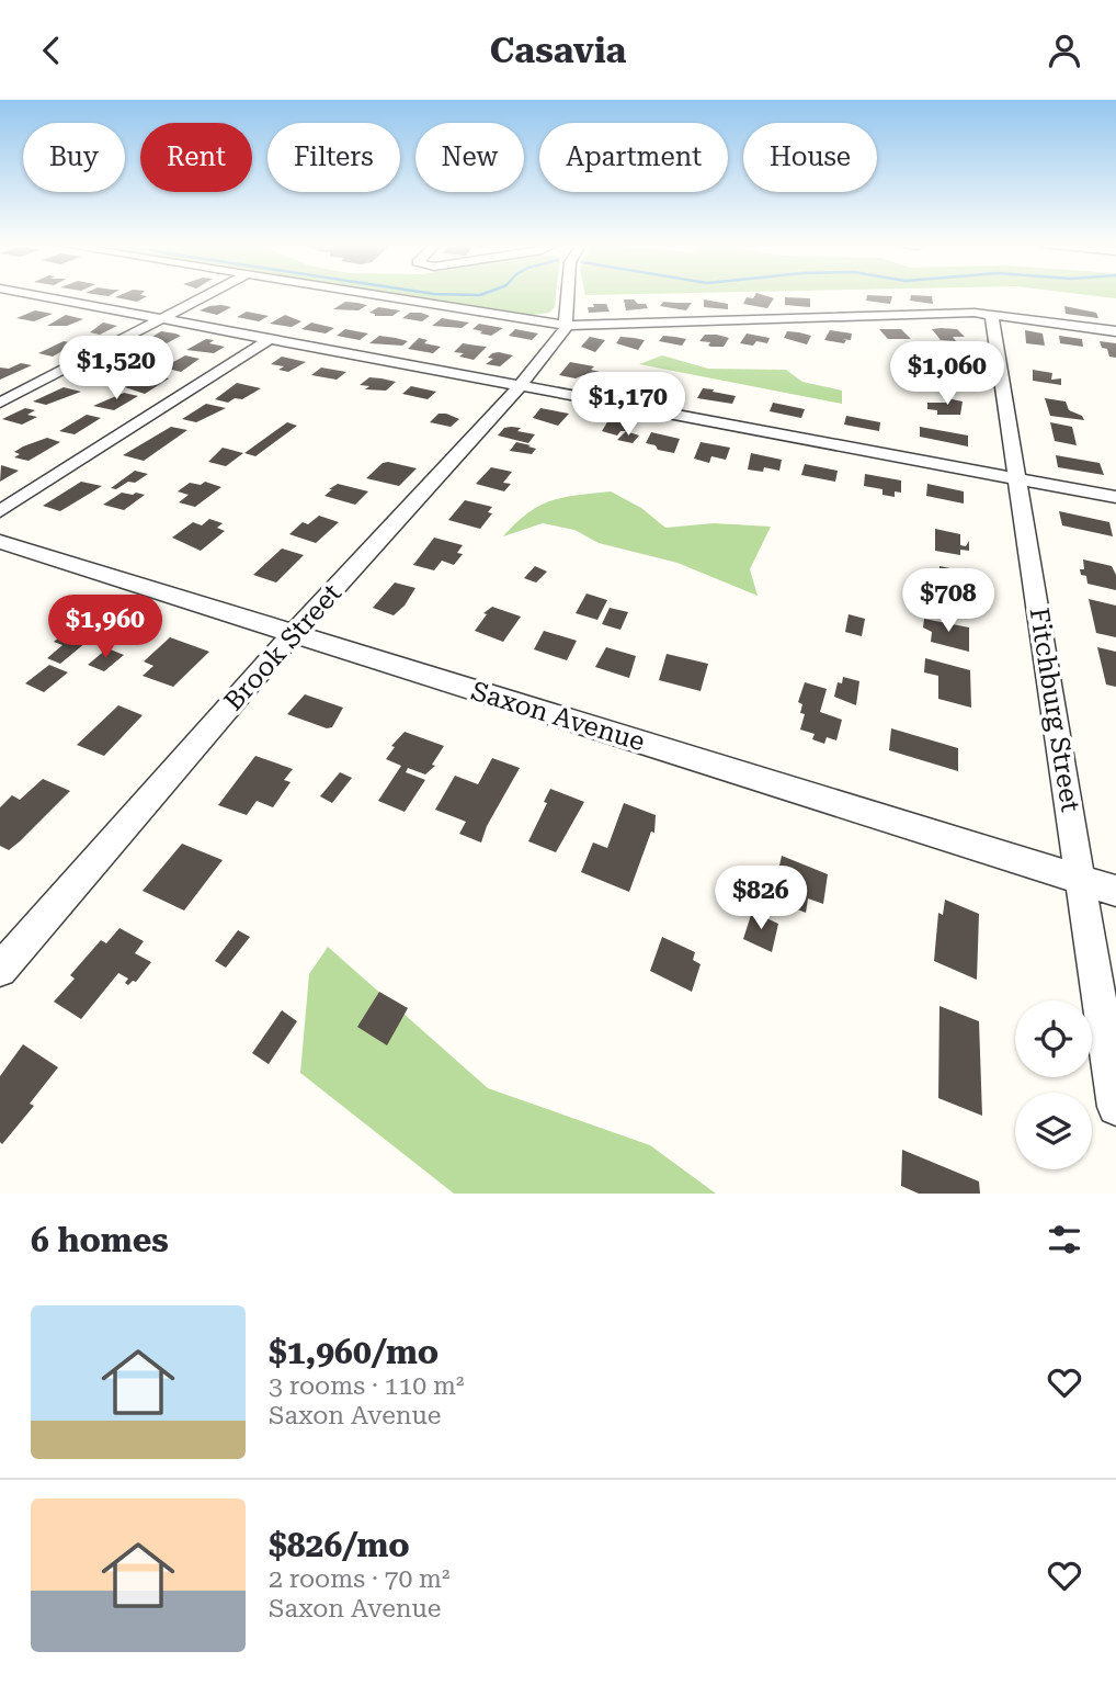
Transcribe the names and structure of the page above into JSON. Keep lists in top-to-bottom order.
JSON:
{
  "streets": {
    "street": ["Brook Street", "Fitchburg Street", "Saxon Avenue"]
  },
  "crossings": [
    ["Brook Street", "Saxon Avenue"],
    ["Fitchburg Street", "Saxon Avenue"]
  ],
  "page": {
    "header": "Casavia",
    "chip": [
      "Buy",
      "Rent",
      "Filters",
      "New",
      "Apartment",
      "House"
    ],
    "price": [
      "$1,520",
      "$1,060",
      "$1,170",
      "$708",
      "$1,960",
      "$826"
    ],
    "heading": "6 homes",
    "list": [
      {
        "name": "$1,960/mo",
        "note": "3 rooms · 110 m² · Saxon Avenue"
      },
      {
        "name": "$826/mo",
        "note": "2 rooms · 70 m² · Saxon Avenue"
      }
    ]
  }
}
